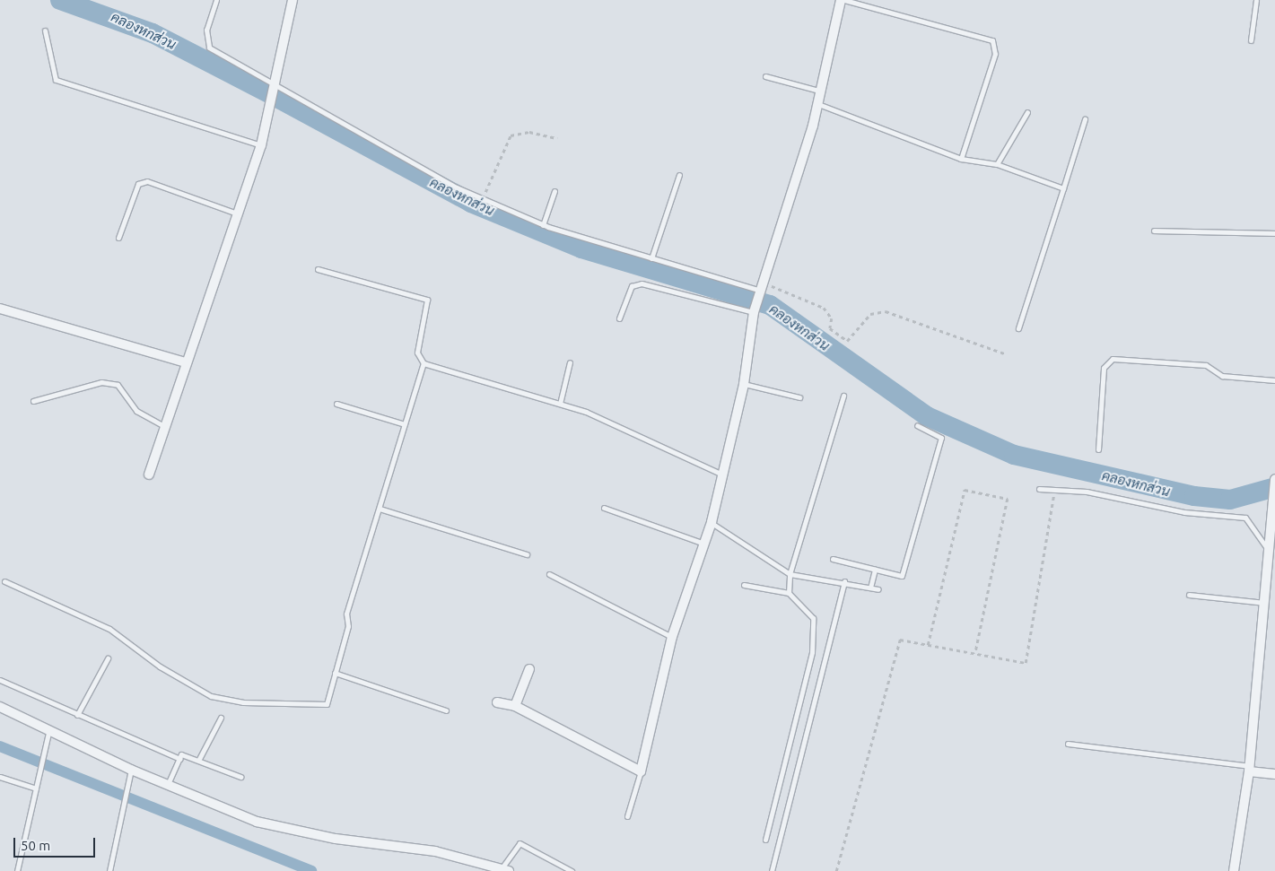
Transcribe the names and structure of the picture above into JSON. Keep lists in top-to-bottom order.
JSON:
{
  "water": ["คลองหกส่วน"],
  "scale_bar": "50 m"
}
